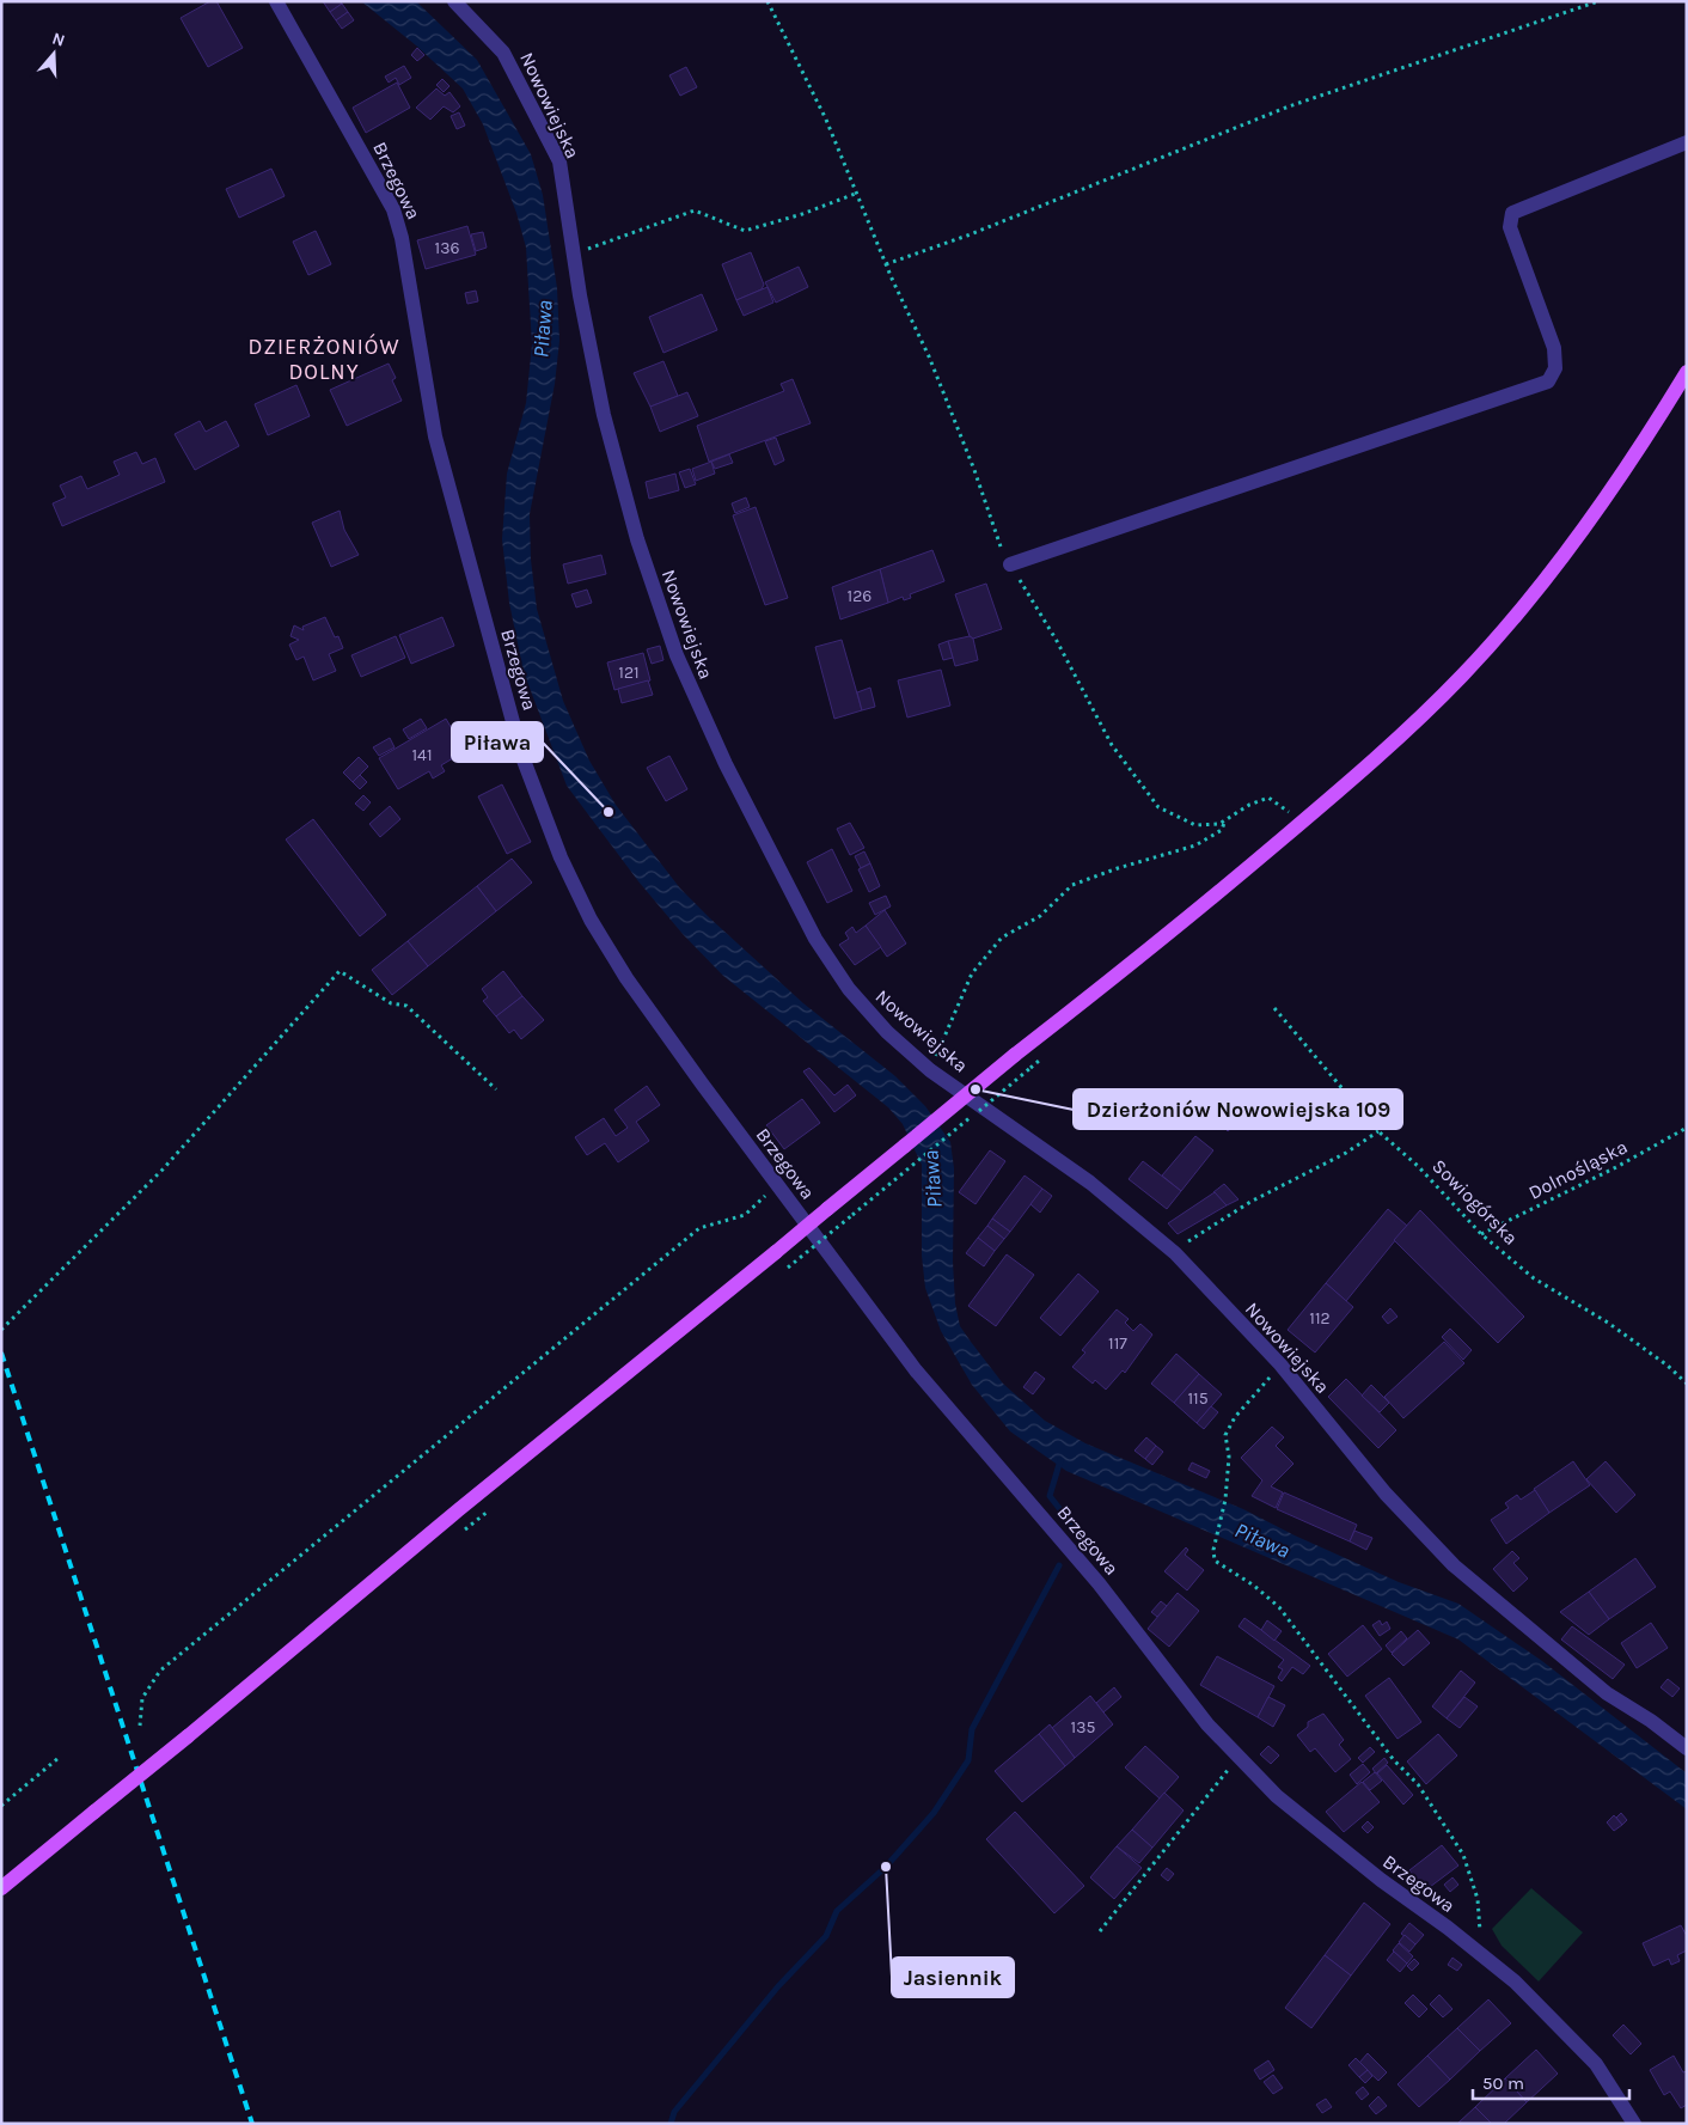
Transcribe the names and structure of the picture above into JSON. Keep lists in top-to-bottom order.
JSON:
{
  "streets": {
    "street": ["Nowowiejska", "Brzegowa"],
    "path": ["Dolnośląska", "Sowiogórska"]
  },
  "crossings": [
    ["Dolnośląska", "Sowiogórska"]
  ],
  "districts": ["DZIERŻONIÓW DOLNY"],
  "water": ["Piława"],
  "places": ["Piława", "Dzierżoniów Nowowiejska 109", "Jasiennik"],
  "house_numbers": [
    "136",
    "126",
    "121",
    "141",
    "112",
    "117",
    "115",
    "135"
  ],
  "scale_bar": "50 m",
  "north": "top"
}
